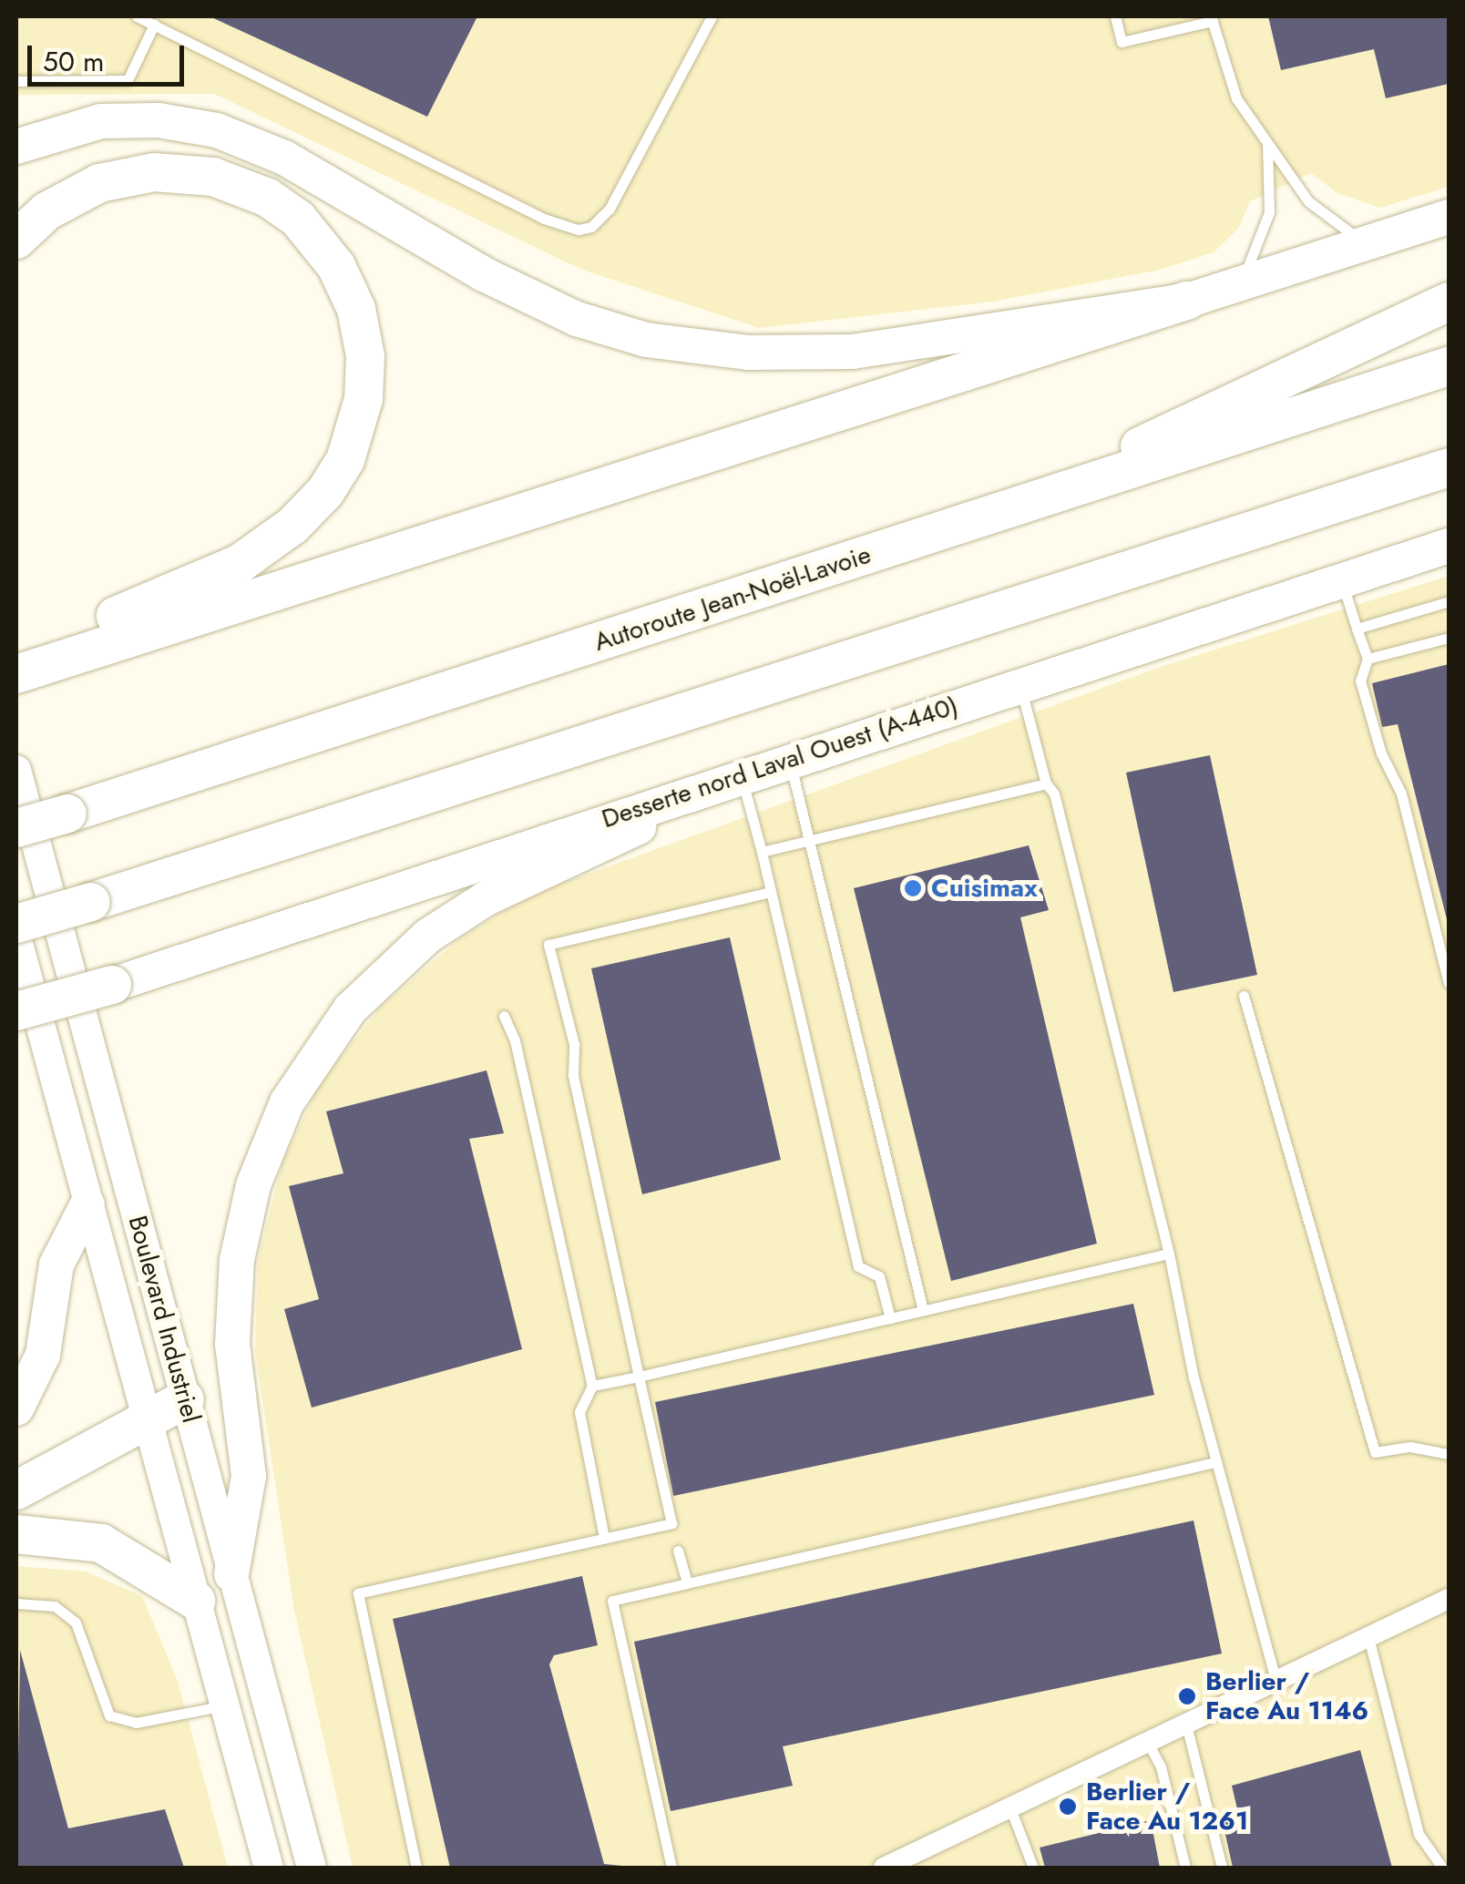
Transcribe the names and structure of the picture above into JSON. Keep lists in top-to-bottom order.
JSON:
{
  "streets": {
    "highway": ["Autoroute Jean-Noël-Lavoie"],
    "main road": ["Desserte nord Laval Ouest (A-440)"],
    "street": ["Boulevard Industriel"]
  },
  "places": ["Cuisimax", "Berlier / Face Au 1146", "Berlier / Face Au 1261"],
  "scale_bar": "50 m"
}
